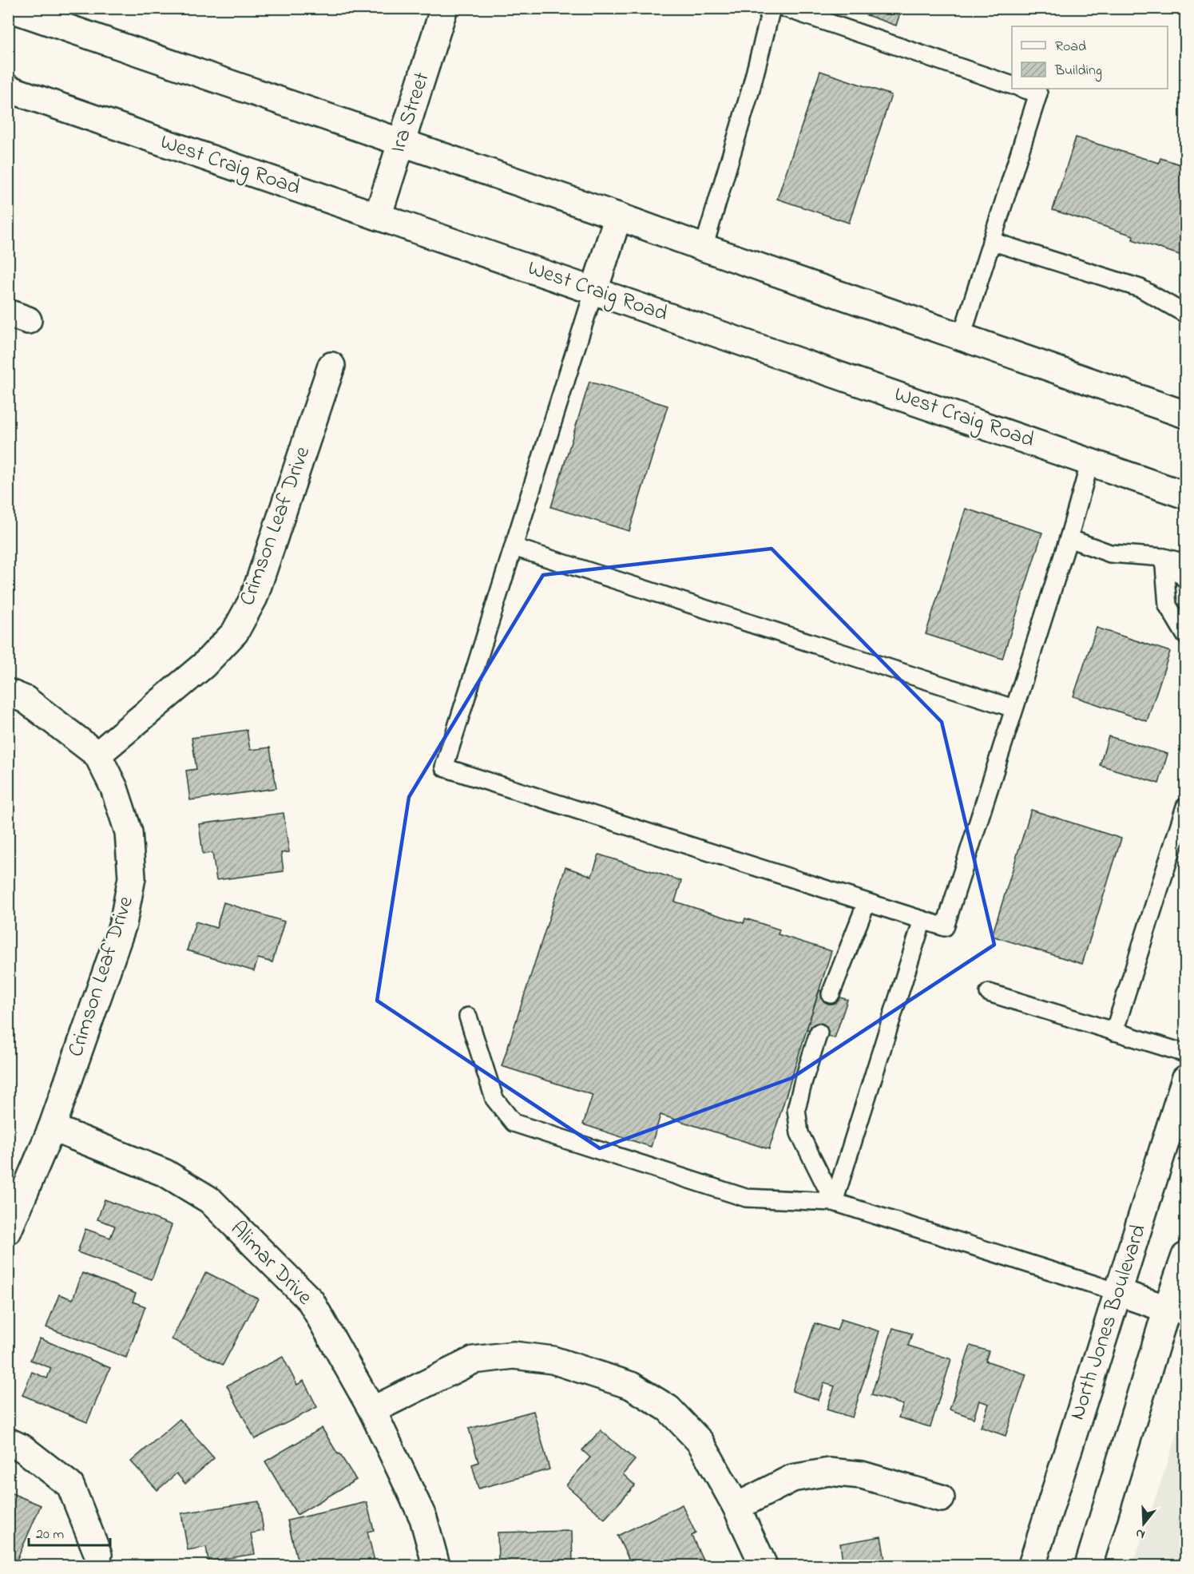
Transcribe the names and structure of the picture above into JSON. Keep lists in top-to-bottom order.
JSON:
{
  "streets": {
    "main road": [
      "Ira Street",
      "West Craig Road",
      "Crimson Leaf Drive",
      "Alimar Drive",
      "North Jones Boulevard"
    ]
  },
  "crossings": [
    ["Ira Street", "West Craig Road"],
    ["Crimson Leaf Drive", "Alimar Drive"]
  ],
  "legend": ["Road", "Building"],
  "scale_bar": "20 m",
  "north": "bottom"
}
